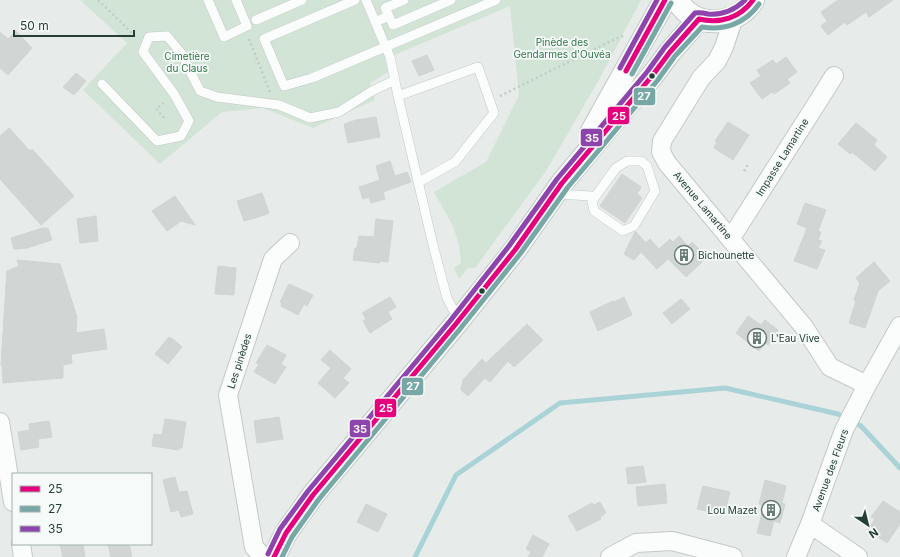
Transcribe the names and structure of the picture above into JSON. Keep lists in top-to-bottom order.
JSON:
{
  "streets": {
    "street": [
      "Impasse Lamartine",
      "Avenue Lamartine",
      "Les pinèdes",
      "Avenue des Fleurs"
    ]
  },
  "crossings": [
    ["Impasse Lamartine", "Avenue Lamartine"],
    ["Avenue Lamartine", "Avenue des Fleurs"]
  ],
  "parks": ["Pinède des Gendarmes d'Ouvéa", "Cimetière du Claus"],
  "places": {
    "building": ["Bichounette", "L'Eau Vive", "Lou Mazet"]
  },
  "lines": ["transit line 25", "transit line 35", "transit line 27"],
  "legend": ["25", "27", "35"],
  "scale_bar": "50 m",
  "north": "bottom right"
}
